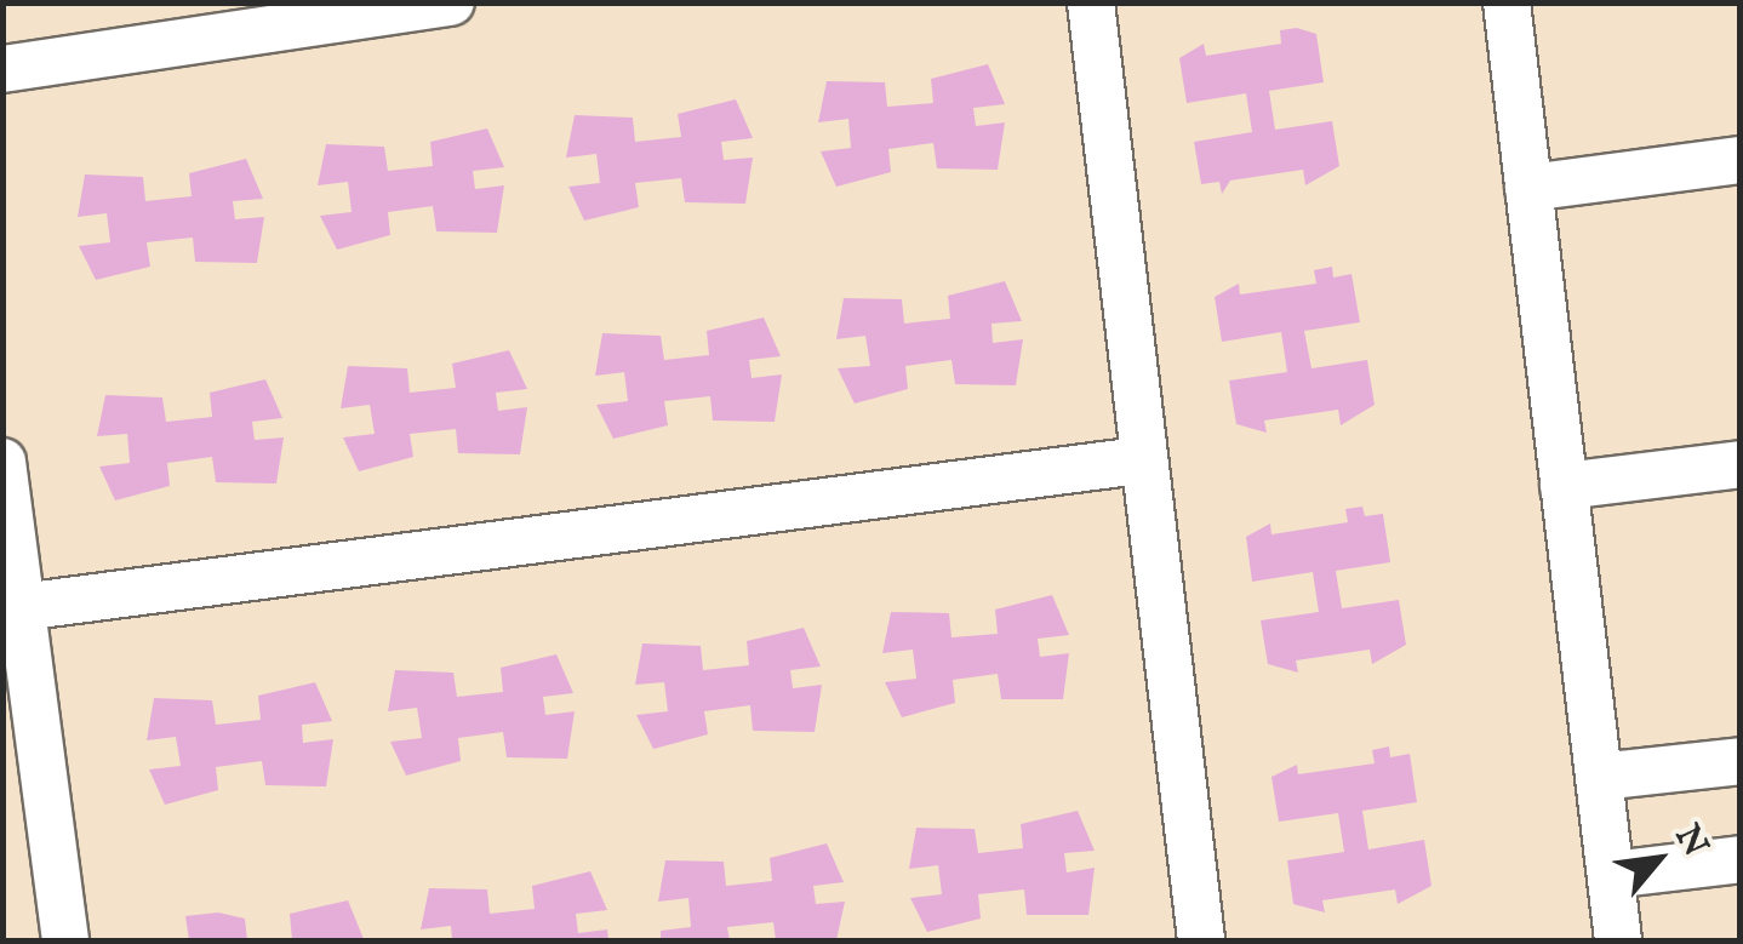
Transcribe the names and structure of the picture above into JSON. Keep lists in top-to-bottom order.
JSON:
{
  "north": "top right"
}
